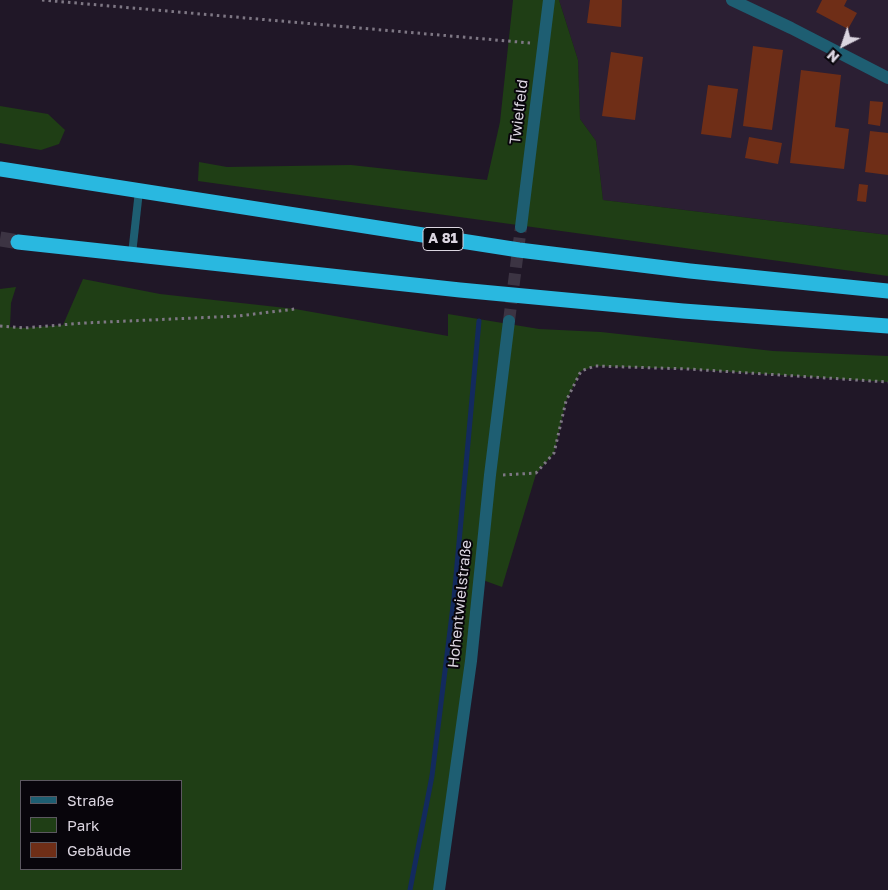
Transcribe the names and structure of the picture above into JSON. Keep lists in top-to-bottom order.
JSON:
{
  "streets": {
    "highway": ["A 81"],
    "street": ["Twielfeld", "Hohentwielstraße"]
  },
  "legend": ["Straße", "Park", "Gebäude"],
  "north": "bottom left"
}
